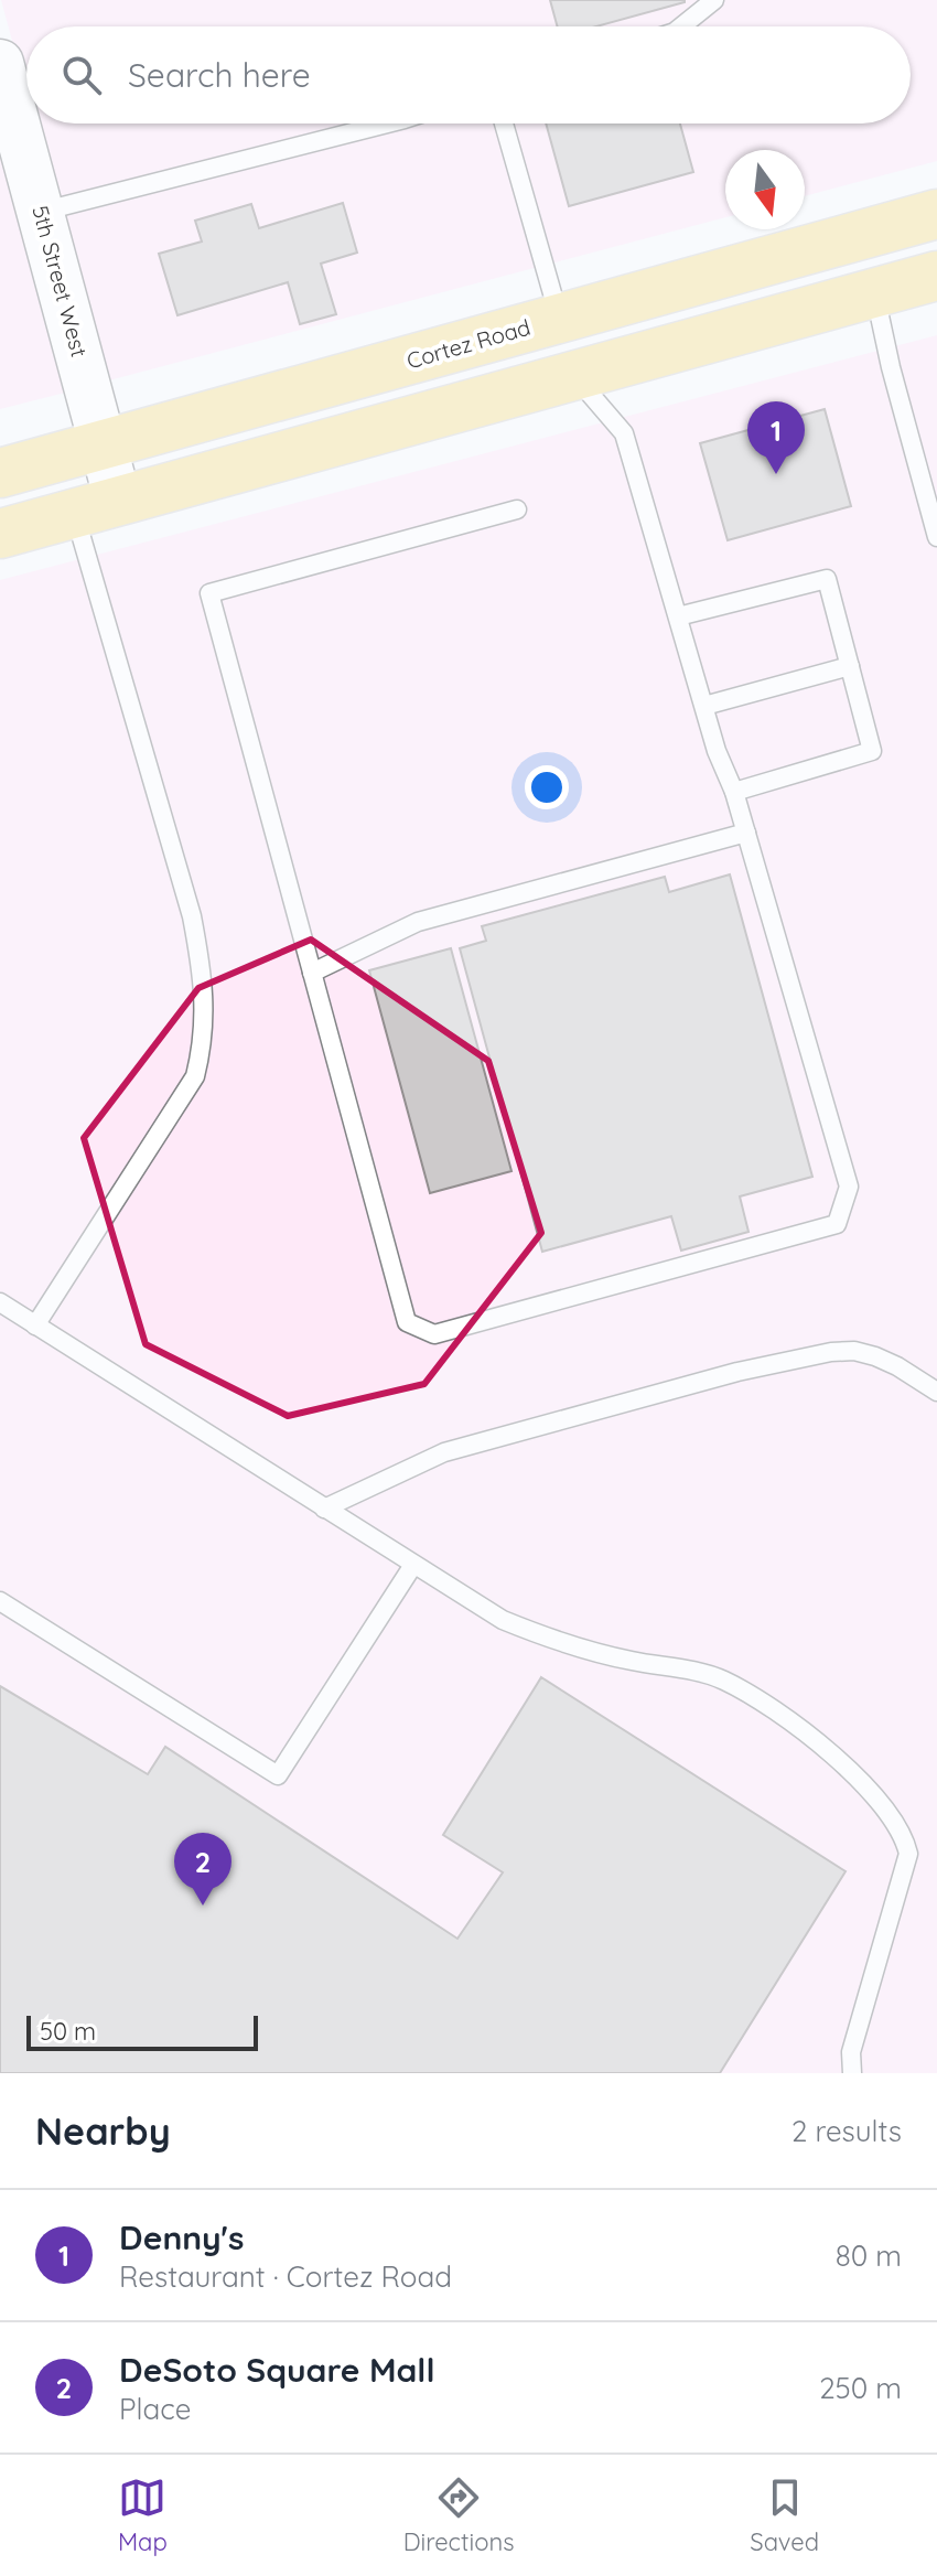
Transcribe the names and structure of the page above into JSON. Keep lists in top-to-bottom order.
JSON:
{
  "streets": {
    "main road": ["Cortez Road"],
    "street": ["5th Street West"]
  },
  "crossings": [
    ["5th Street West", "Cortez Road"]
  ],
  "scale_bar": "50 m",
  "north": "bottom",
  "page": {
    "search": "Search here",
    "pins": ["1", "2"],
    "scale": "50 m",
    "heading": ["Nearby", "2 results"],
    "list": [
      {
        "mark": "1",
        "name": "Denny's",
        "note": "Restaurant · Cortez Road",
        "value": "80 m"
      },
      {
        "mark": "2",
        "name": "DeSoto Square Mall",
        "note": "Place",
        "value": "250 m"
      }
    ],
    "nav": ["Map", "Directions", "Saved"]
  }
}
